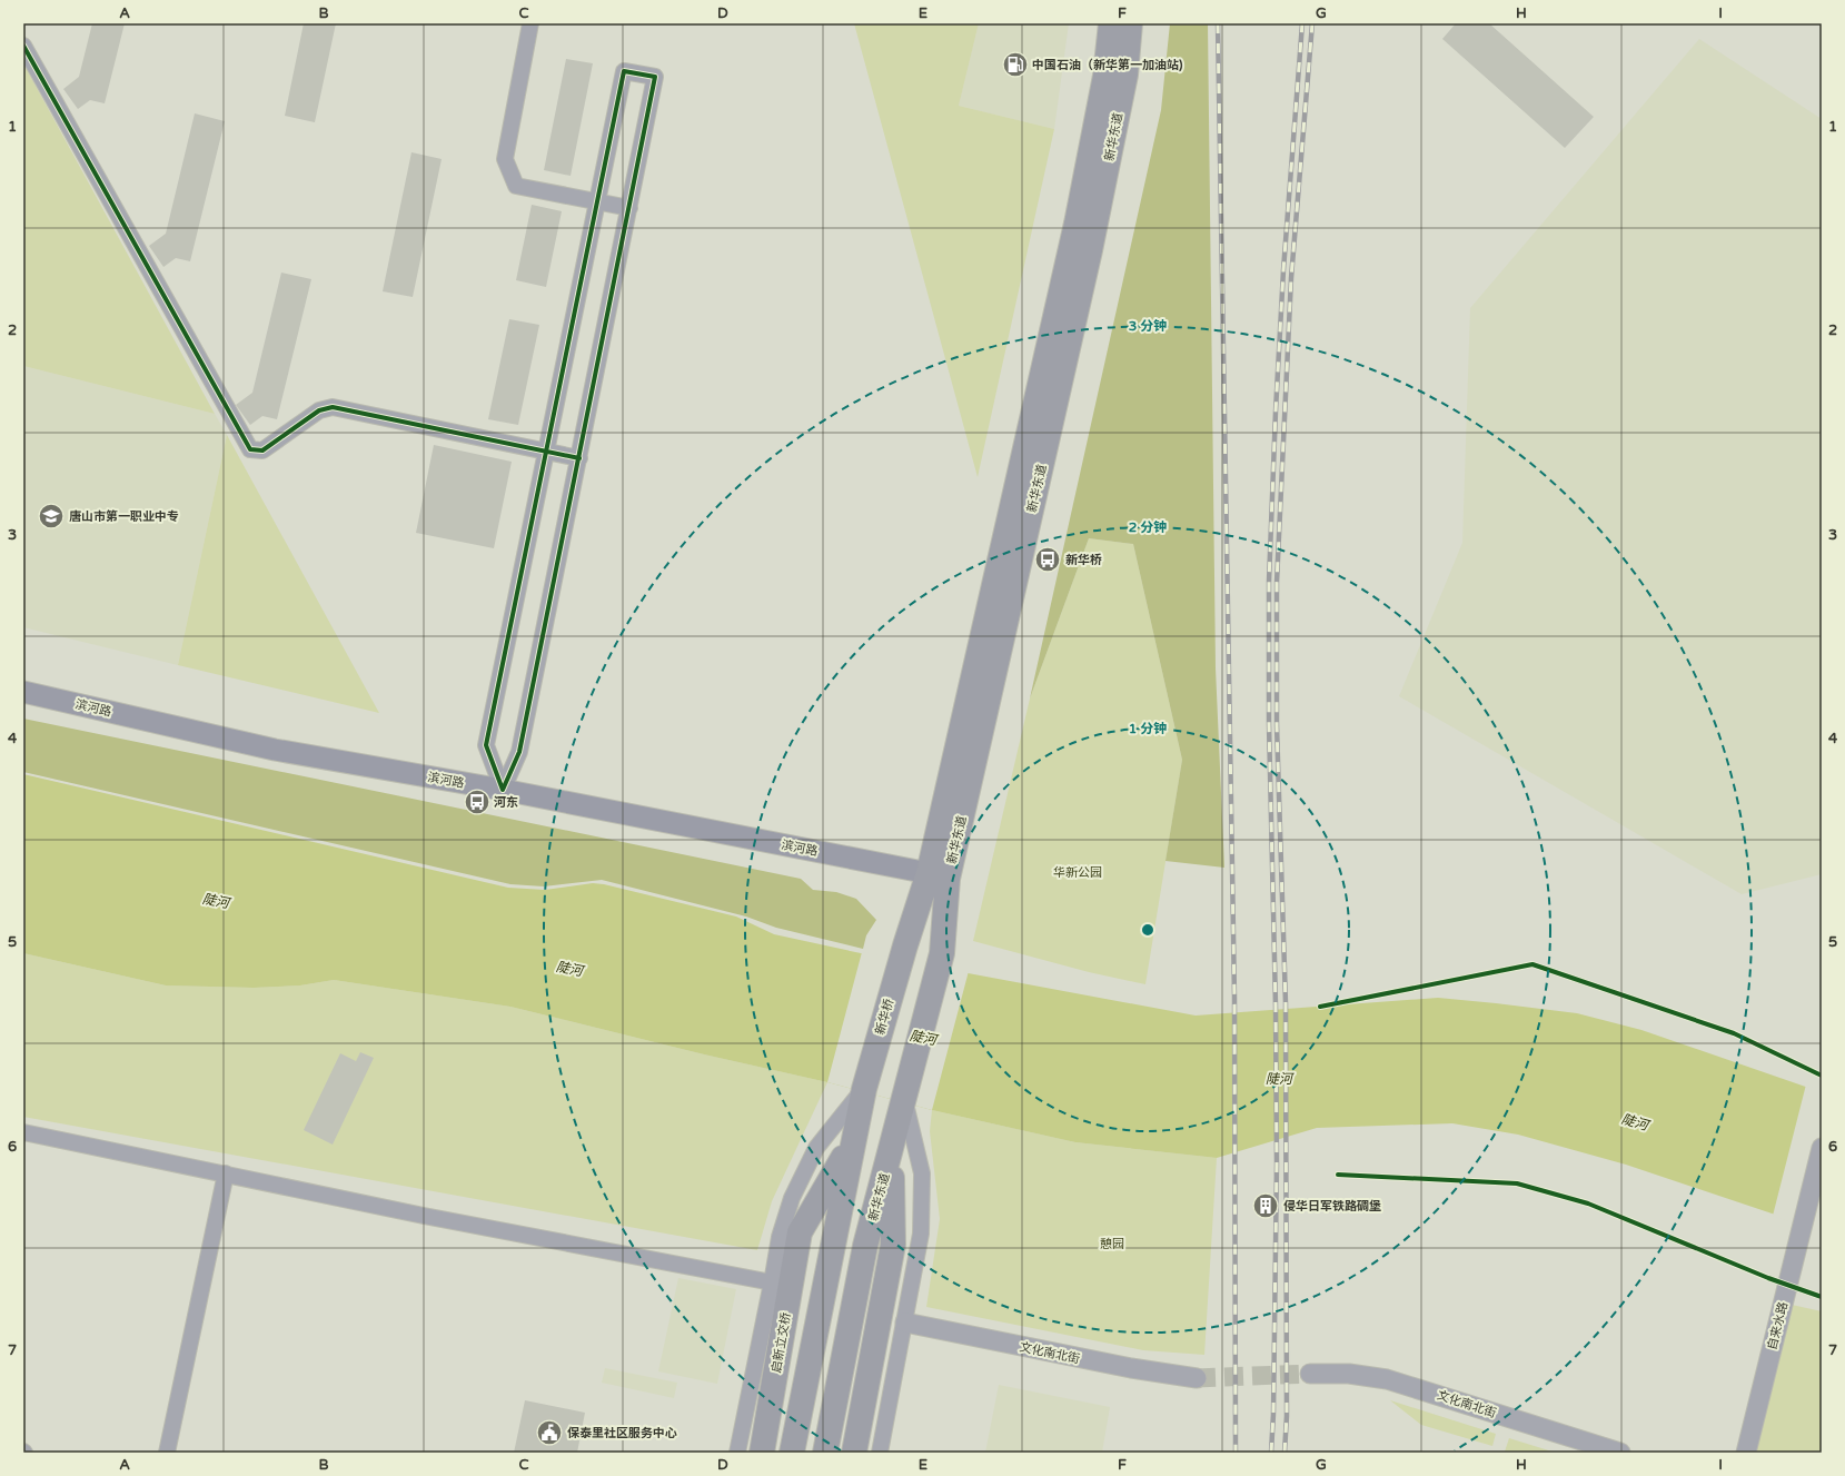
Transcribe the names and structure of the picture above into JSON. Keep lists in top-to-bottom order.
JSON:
{
  "streets": {
    "main road": [
      "新华东道",
      "滨河路",
      "新华桥",
      "启新立交桥"
    ],
    "street": ["自来水路", "文化南北街"]
  },
  "crossings": [
    ["新华东道", "滨河路"],
    ["新华东道", "新华桥"]
  ],
  "water": ["陡河"],
  "parks": ["华新公园", "憩园"],
  "places": {
    "fuel station": ["中国石油（新华第一加油站)"],
    "school or university": ["唐山市第一职业中专"],
    "bus stop": ["新华桥", "河东"],
    "building": ["侵华日军铁路碉堡"],
    "public building": ["保泰里社区服务中心"]
  },
  "grid": {
    "columns": [
      "A",
      "B",
      "C",
      "D",
      "E",
      "F",
      "G",
      "H",
      "I"
    ],
    "rows": [
      "1",
      "2",
      "3",
      "4",
      "5",
      "6",
      "7"
    ]
  },
  "rings": ["3 分钟", "2 分钟", "1 分钟"]
}
